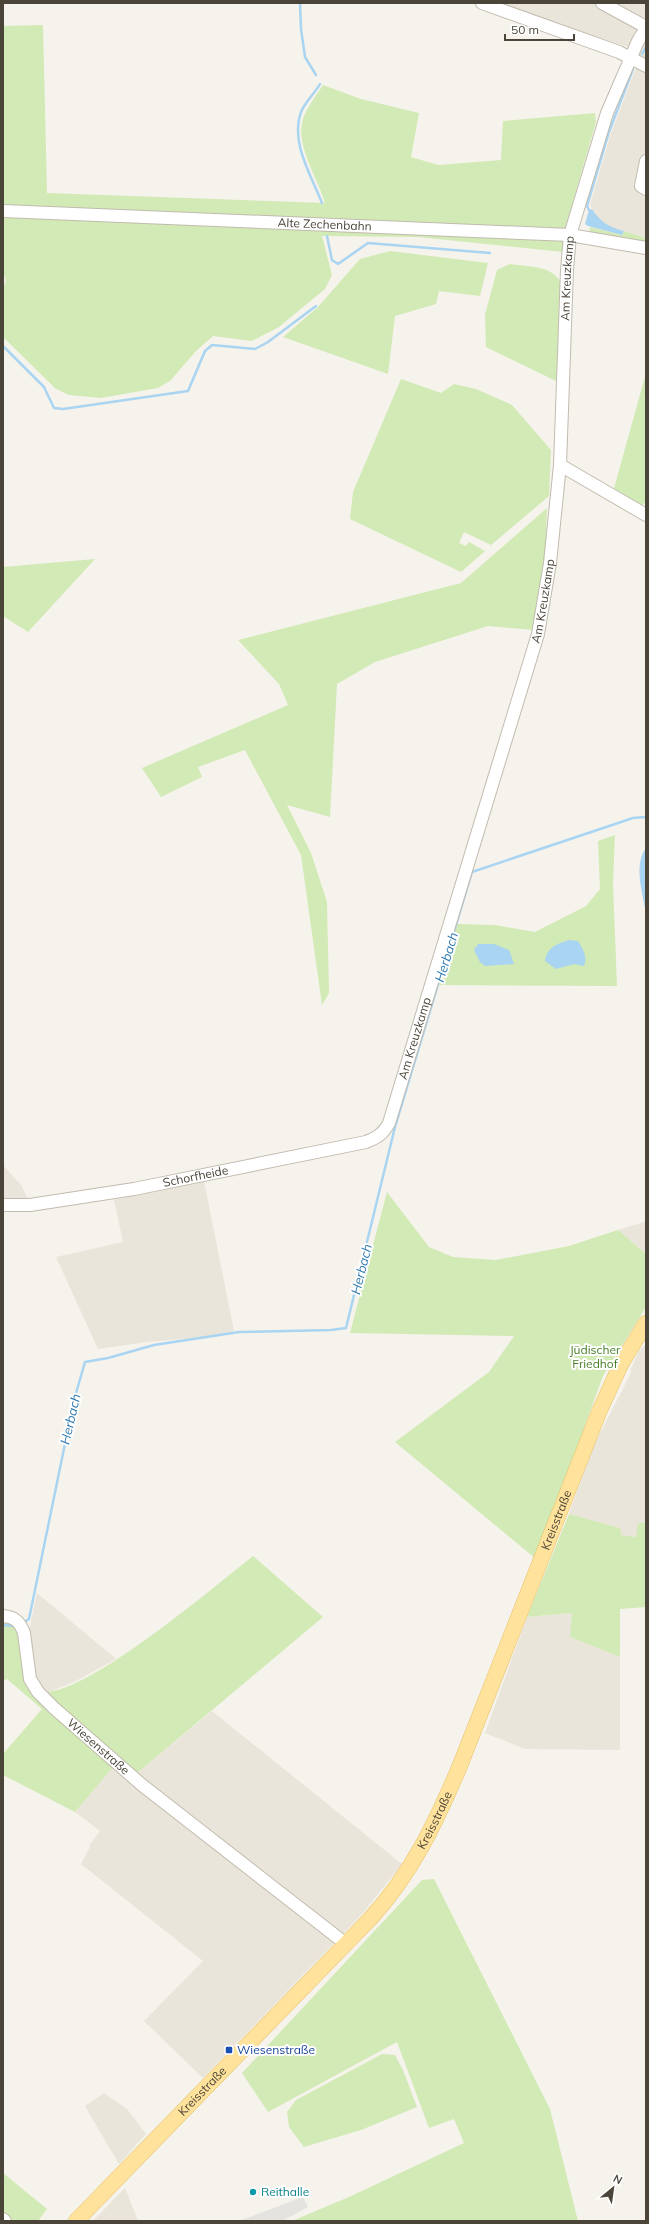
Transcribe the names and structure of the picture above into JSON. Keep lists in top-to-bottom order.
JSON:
{
  "streets": {
    "main road": ["Kreisstraße"],
    "street": [
      "Alte Zechenbahn",
      "Am Kreuzkamp",
      "Schorfheide",
      "Wiesenstraße"
    ]
  },
  "crossings": [
    ["Alte Zechenbahn", "Am Kreuzkamp"],
    ["Am Kreuzkamp", "Schorfheide"],
    ["Kreisstraße", "Wiesenstraße"]
  ],
  "water": ["Herbach"],
  "parks": ["Jüdischer Friedhof"],
  "places": {
    "transit": ["Wiesenstraße"],
    "other": ["Reithalle"]
  },
  "scale_bar": "50 m",
  "north": "top right"
}
